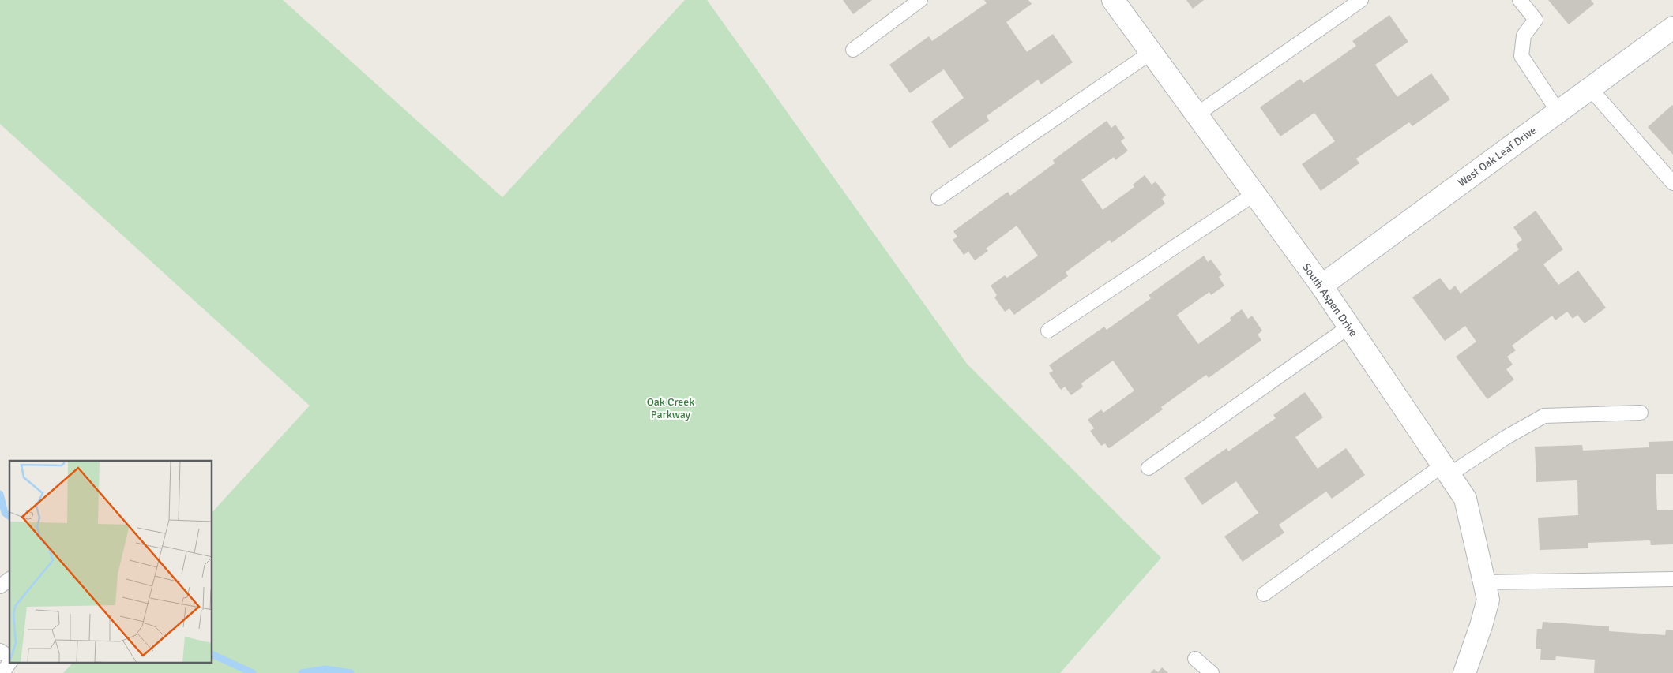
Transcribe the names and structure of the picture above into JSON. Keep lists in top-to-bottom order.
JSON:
{
  "streets": {
    "street": ["West Oak Leaf Drive", "South Aspen Drive"]
  },
  "crossings": [
    ["West Oak Leaf Drive", "South Aspen Drive"]
  ],
  "parks": ["Oak Creek Parkway"]
}
